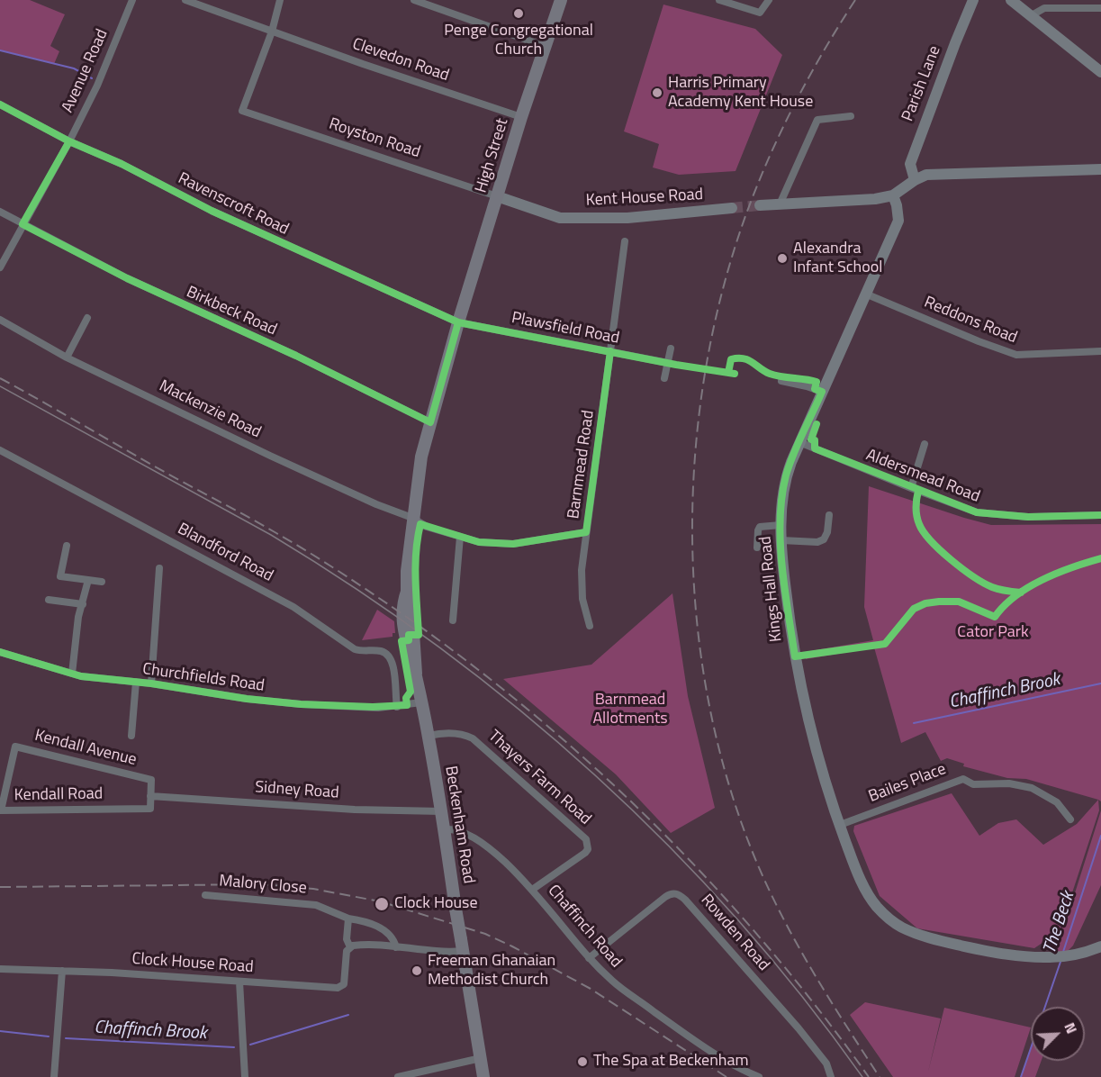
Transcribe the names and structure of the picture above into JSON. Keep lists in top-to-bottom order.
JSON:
{
  "streets": {
    "main road": ["High Street", "Beckenham Road"],
    "street": [
      "Clevedon Road",
      "Avenue Road",
      "Parish Lane",
      "Royston Road",
      "Kent House Road",
      "Ravenscroft Road",
      "Birkbeck Road",
      "Reddons Road",
      "Plawsfield Road",
      "Mackenzie Road",
      "Barnmead Road",
      "Aldersmead Road",
      "Blandford Road",
      "Kings Hall Road",
      "Churchfields Road",
      "Kendall Avenue",
      "Thayers Farm Road",
      "Bailes Place",
      "Sidney Road",
      "Kendall Road",
      "Malory Close",
      "Chaffinch Road",
      "Rowden Road",
      "Clock House Road"
    ]
  },
  "crossings": [
    ["Clevedon Road", "Royston Road"],
    ["Clevedon Road", "High Street"],
    ["Avenue Road", "Ravenscroft Road"],
    ["Avenue Road", "Birkbeck Road"],
    ["Royston Road", "High Street"],
    ["Royston Road", "Kent House Road"],
    ["High Street", "Kent House Road"],
    ["High Street", "Ravenscroft Road"],
    ["High Street", "Plawsfield Road"],
    ["High Street", "Beckenham Road"],
    ["Ravenscroft Road", "Plawsfield Road"],
    ["Ravenscroft Road", "Beckenham Road"],
    ["Birkbeck Road", "Beckenham Road"],
    ["Reddons Road", "Kings Hall Road"],
    ["Plawsfield Road", "Barnmead Road"],
    ["Plawsfield Road", "Beckenham Road"],
    ["Mackenzie Road", "Barnmead Road"],
    ["Mackenzie Road", "Beckenham Road"],
    ["Barnmead Road", "Beckenham Road"],
    ["Aldersmead Road", "Kings Hall Road"],
    ["Blandford Road", "Churchfields Road"],
    ["Kings Hall Road", "Bailes Place"],
    ["Churchfields Road", "Beckenham Road"],
    ["Kendall Avenue", "Sidney Road"],
    ["Kendall Avenue", "Kendall Road"],
    ["Thayers Farm Road", "Beckenham Road"],
    ["Thayers Farm Road", "Chaffinch Road"],
    ["Sidney Road", "Kendall Road"],
    ["Sidney Road", "Beckenham Road"],
    ["Beckenham Road", "Chaffinch Road"],
    ["Malory Close", "Clock House Road"],
    ["Chaffinch Road", "Rowden Road"]
  ],
  "water": ["Chaffinch Brook", "The Beck"],
  "parks": ["Cator Park", "Barnmead Allotments"],
  "places": [
    "Penge Congregational Church",
    "Harris Primary Academy Kent House",
    "Alexandra Infant School",
    "Clock House",
    "Freeman Ghanaian Methodist Church",
    "The Spa at Beckenham"
  ],
  "north": "top right"
}
